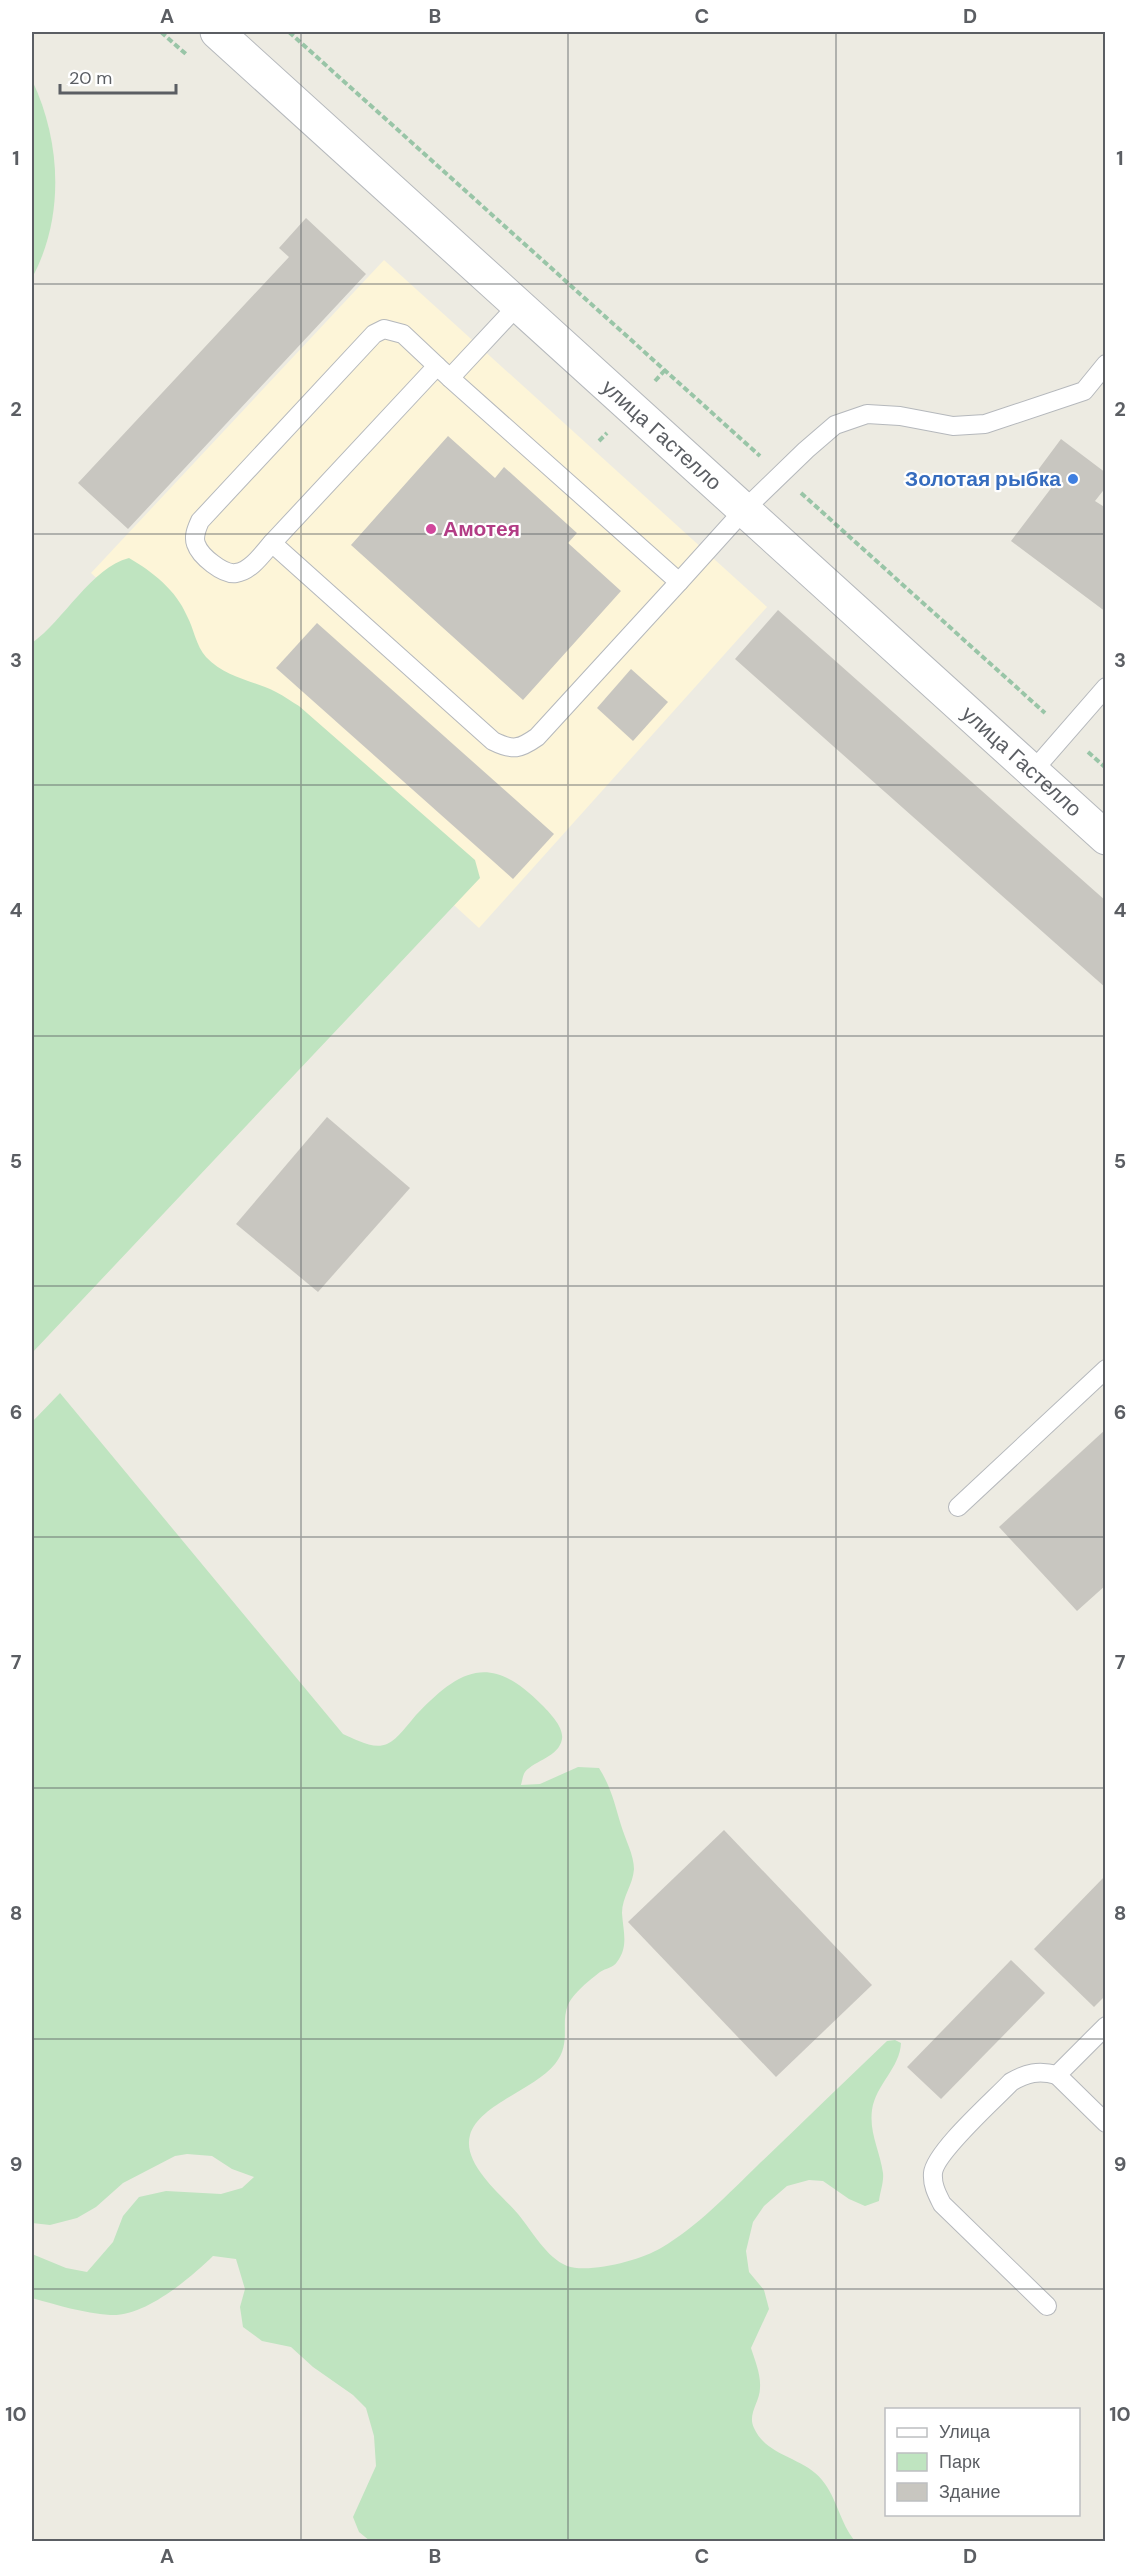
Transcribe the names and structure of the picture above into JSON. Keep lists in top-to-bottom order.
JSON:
{
  "streets": {
    "street": ["улица Гастелло"]
  },
  "places": ["Золотая рыбка", "Амотея"],
  "legend": ["Улица", "Парк", "Здание"],
  "scale_bar": "20 m",
  "grid": {
    "columns": [
      "A",
      "B",
      "C",
      "D"
    ],
    "rows": [
      "1",
      "2",
      "3",
      "4",
      "5",
      "6",
      "7",
      "8",
      "9",
      "10"
    ]
  }
}
